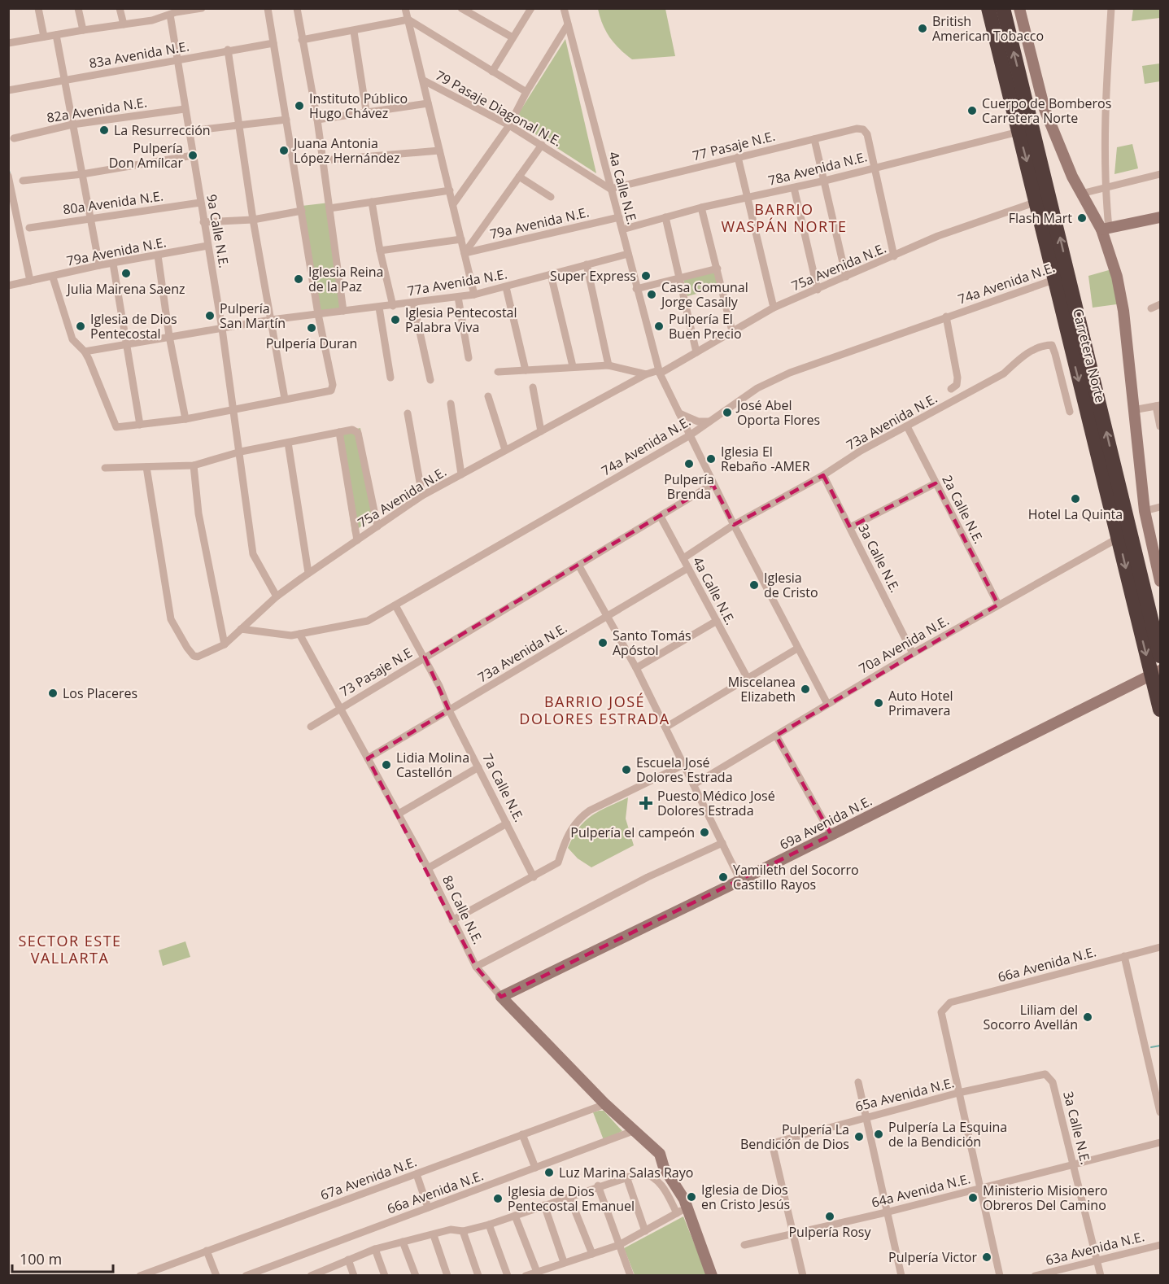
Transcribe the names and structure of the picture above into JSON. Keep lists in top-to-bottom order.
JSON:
{
  "streets": {
    "highway": ["Carretera Norte"],
    "street": [
      "83a Avenida N.E.",
      "79 Pasaje Diagonal N.E.",
      "82a Avenida N.E.",
      "77 Pasaje N.E.",
      "78a Avenida N.E.",
      "4a Calle N.E.",
      "80a Avenida N.E.",
      "79a Avenida N.E.",
      "9a Calle N.E.",
      "75a Avenida N.E.",
      "77a Avenida N.E.",
      "74a Avenida N.E.",
      "73a Avenida N.E.",
      "2a Calle N.E.",
      "3a Calle N.E.",
      "70a Avenida N.E.",
      "73 Pasaje N.E",
      "7a Calle N.E.",
      "69a Avenida N.E.",
      "8a Calle N.E.",
      "66a Avenida N.E.",
      "65a Avenida N.E.",
      "67a Avenida N.E.",
      "64a Avenida N.E.",
      "63a Avenida N.E."
    ]
  },
  "crossings": [
    ["83a Avenida N.E.", "9a Calle N.E."],
    ["79 Pasaje Diagonal N.E.", "77 Pasaje N.E."],
    ["79 Pasaje Diagonal N.E.", "4a Calle N.E."],
    ["82a Avenida N.E.", "9a Calle N.E."],
    ["77 Pasaje N.E.", "78a Avenida N.E."],
    ["77 Pasaje N.E.", "4a Calle N.E."],
    ["78a Avenida N.E.", "4a Calle N.E."],
    ["78a Avenida N.E.", "Carretera Norte"],
    ["4a Calle N.E.", "79a Avenida N.E."],
    ["4a Calle N.E.", "75a Avenida N.E."],
    ["4a Calle N.E.", "77a Avenida N.E."],
    ["4a Calle N.E.", "74a Avenida N.E."],
    ["4a Calle N.E.", "73a Avenida N.E."],
    ["4a Calle N.E.", "70a Avenida N.E."],
    ["4a Calle N.E.", "73 Pasaje N.E"],
    ["80a Avenida N.E.", "9a Calle N.E."],
    ["79a Avenida N.E.", "9a Calle N.E."],
    ["9a Calle N.E.", "75a Avenida N.E."],
    ["9a Calle N.E.", "77a Avenida N.E."],
    ["75a Avenida N.E.", "74a Avenida N.E."],
    ["75a Avenida N.E.", "Carretera Norte"],
    ["74a Avenida N.E.", "Carretera Norte"],
    ["74a Avenida N.E.", "8a Calle N.E."],
    ["Carretera Norte", "70a Avenida N.E."],
    ["Carretera Norte", "69a Avenida N.E."],
    ["73a Avenida N.E.", "2a Calle N.E."],
    ["73a Avenida N.E.", "3a Calle N.E."],
    ["73a Avenida N.E.", "7a Calle N.E."],
    ["73a Avenida N.E.", "8a Calle N.E."],
    ["2a Calle N.E.", "70a Avenida N.E."],
    ["3a Calle N.E.", "70a Avenida N.E."],
    ["3a Calle N.E.", "65a Avenida N.E."],
    ["3a Calle N.E.", "64a Avenida N.E."],
    ["3a Calle N.E.", "63a Avenida N.E."],
    ["73 Pasaje N.E", "8a Calle N.E."],
    ["69a Avenida N.E.", "8a Calle N.E."],
    ["8a Calle N.E.", "66a Avenida N.E."],
    ["8a Calle N.E.", "67a Avenida N.E."],
    ["66a Avenida N.E.", "65a Avenida N.E."],
    ["65a Avenida N.E.", "64a Avenida N.E."]
  ],
  "districts": ["BARRIO WASPÁN NORTE", "BARRIO JOSÉ DOLORES ESTRADA", "SECTOR ESTE VALLARTA"],
  "places": {
    "other": [
      "British American Tobacco",
      "Instituto Público Hugo Chávez",
      "Cuerpo de Bomberos Carretera Norte",
      "La Resurrección",
      "Juana Antonia López Hernández",
      "Pulpería Don Amílcar",
      "Flash Mart",
      "Julia Mairena Saenz",
      "Super Express",
      "Iglesia Reina de la Paz",
      "Casa Comunal Jorge Casally",
      "Pulpería San Martín",
      "Iglesia Pentecostal Palabra Viva",
      "Iglesia de Dios Pentecostal",
      "Pulpería El Buen Precio",
      "Pulpería Duran",
      "José Abel Oporta Flores",
      "Iglesia El Rebaño -AMER",
      "Pulpería Brenda",
      "Hotel La Quinta",
      "Iglesia de Cristo",
      "Santo Tomás Apóstol",
      "Miscelanea Elizabeth",
      "Los Placeres",
      "Auto Hotel Primavera",
      "Lidia Molina Castellón",
      "Escuela José Dolores Estrada",
      "Pulpería el campeón",
      "Yamileth del Socorro Castillo Rayos",
      "Liliam del Socorro Avellán",
      "Pulpería La Esquina de la Bendición",
      "Pulpería La Bendición de Dios",
      "Luz Marina Salas Rayo",
      "Iglesia de Dios en Cristo Jesús",
      "Ministerio Misionero Obreros Del Camino",
      "Iglesia de Dios Pentecostal Emanuel",
      "Pulpería Rosy",
      "Pulpería Victor"
    ],
    "health": ["Puesto Médico José Dolores Estrada"]
  },
  "scale_bar": "100 m"
}
